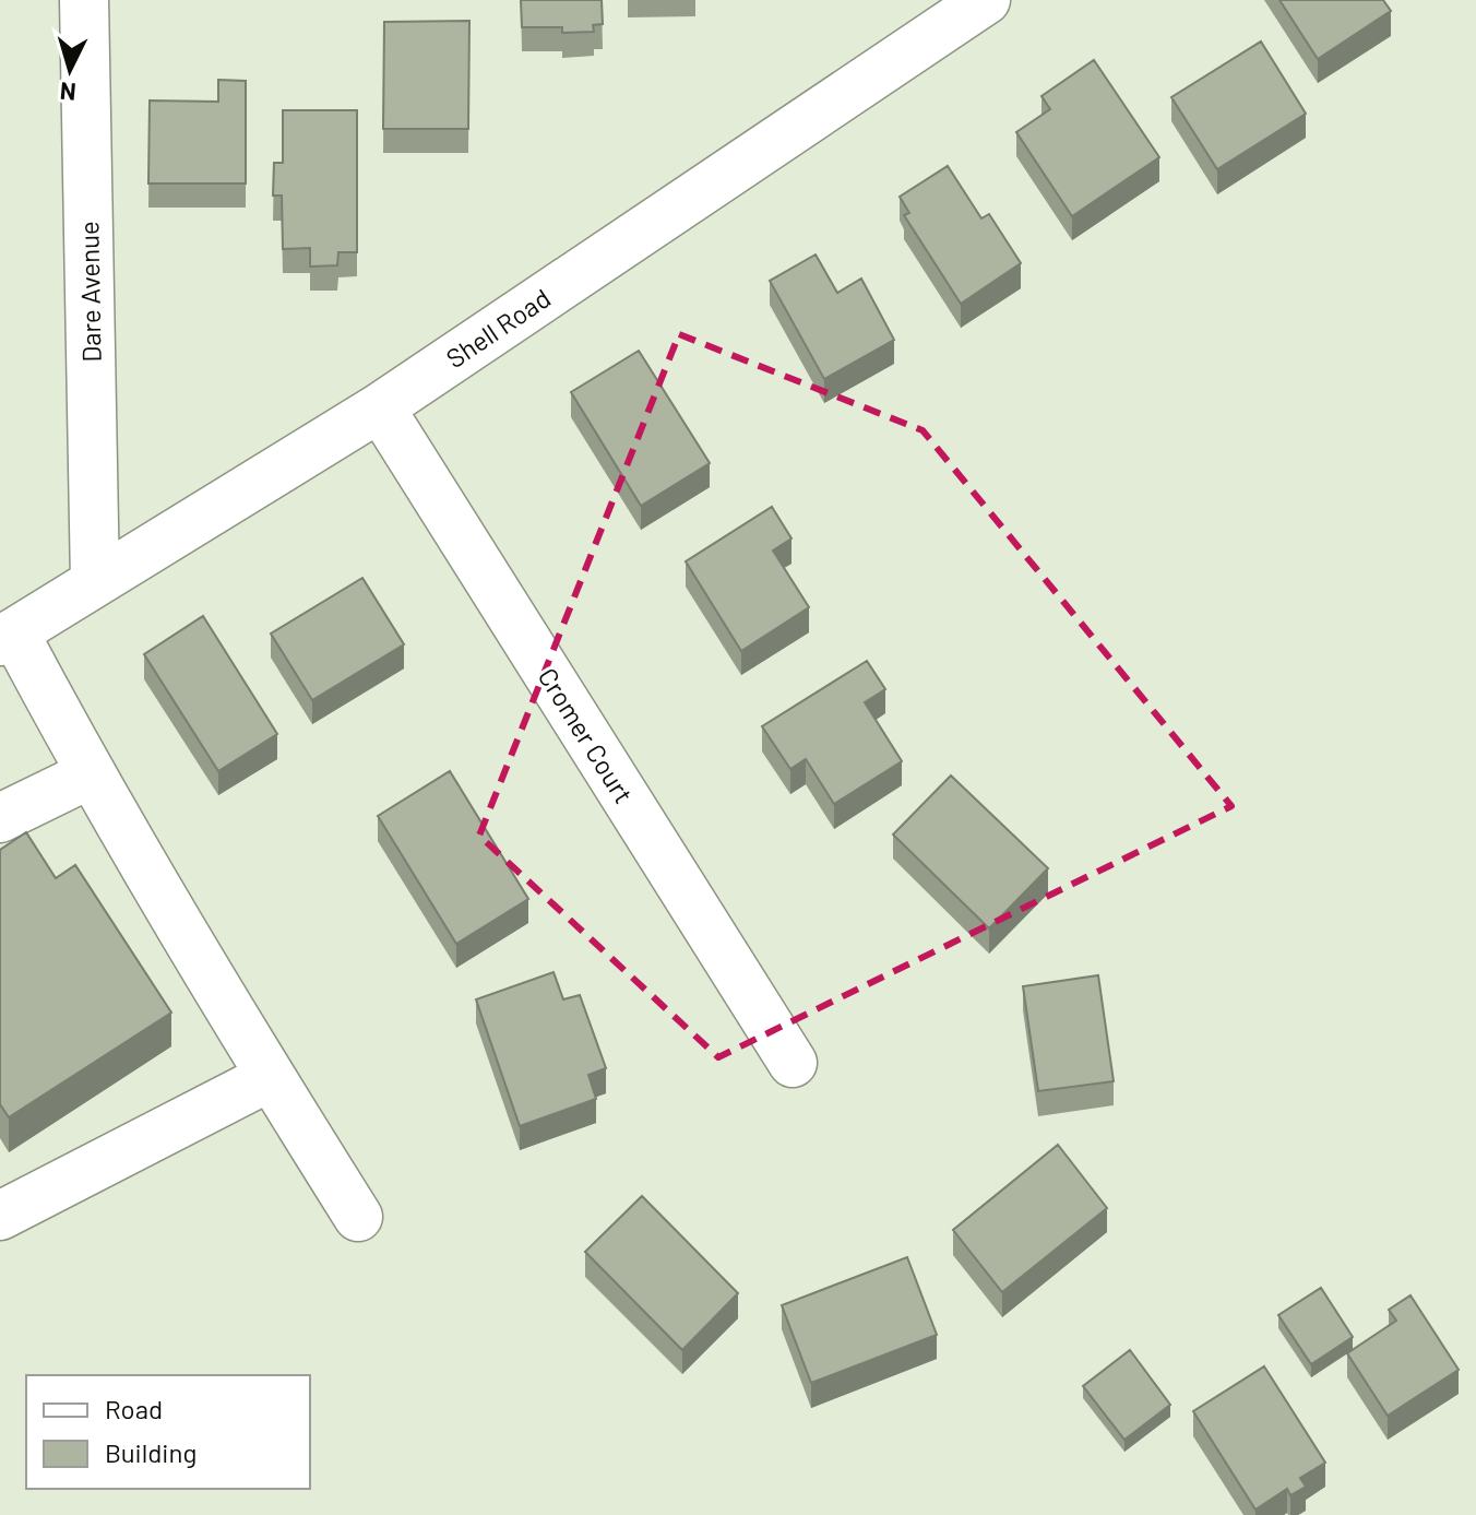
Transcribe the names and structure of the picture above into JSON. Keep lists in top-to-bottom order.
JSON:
{
  "streets": {
    "street": ["Dare Avenue", "Shell Road", "Cromer Court"]
  },
  "crossings": [
    ["Dare Avenue", "Shell Road"],
    ["Shell Road", "Cromer Court"]
  ],
  "legend": ["Road", "Building"],
  "north": "bottom"
}
